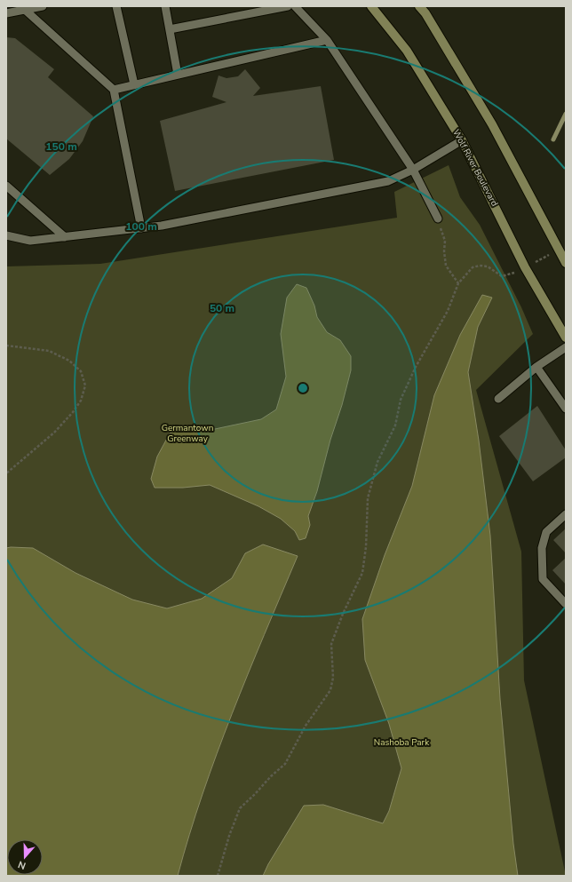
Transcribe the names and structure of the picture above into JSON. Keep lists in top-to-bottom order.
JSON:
{
  "streets": {
    "main road": ["Wolf River Boulevard"]
  },
  "parks": ["Germantown Greenway", "Nashoba Park"],
  "north": "bottom",
  "rings": ["150 m", "100 m", "50 m"]
}
